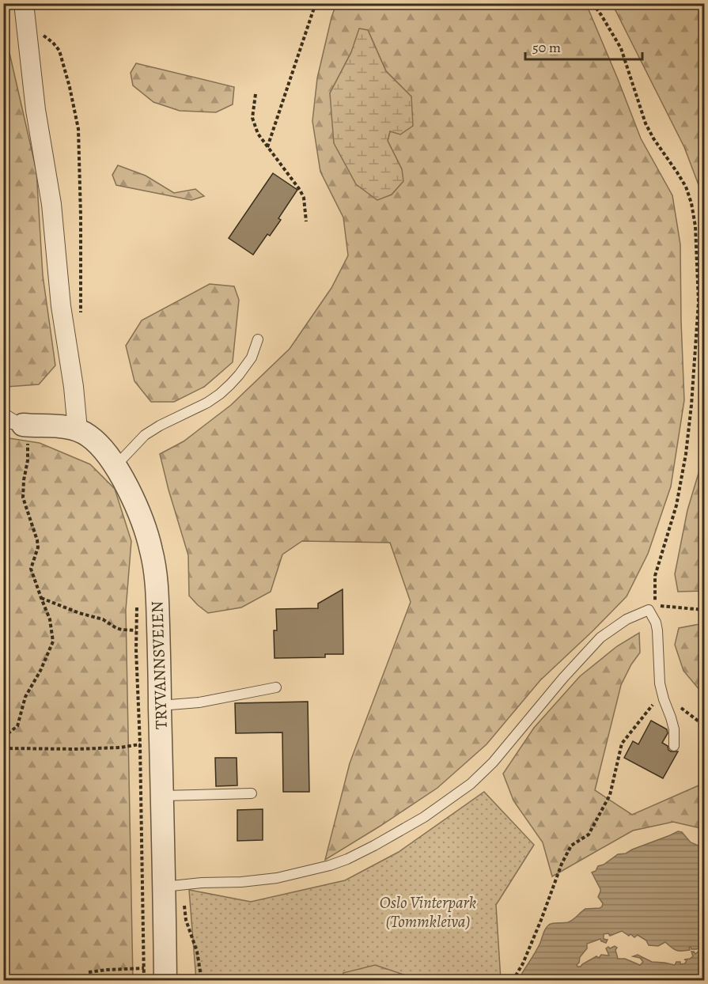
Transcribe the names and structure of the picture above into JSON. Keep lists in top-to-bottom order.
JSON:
{
  "streets": {
    "street": ["TRYVANNSVEIEN"]
  },
  "parks": ["Oslo Vinterpark (Tommkleiva)"],
  "scale_bar": "50 m"
}
